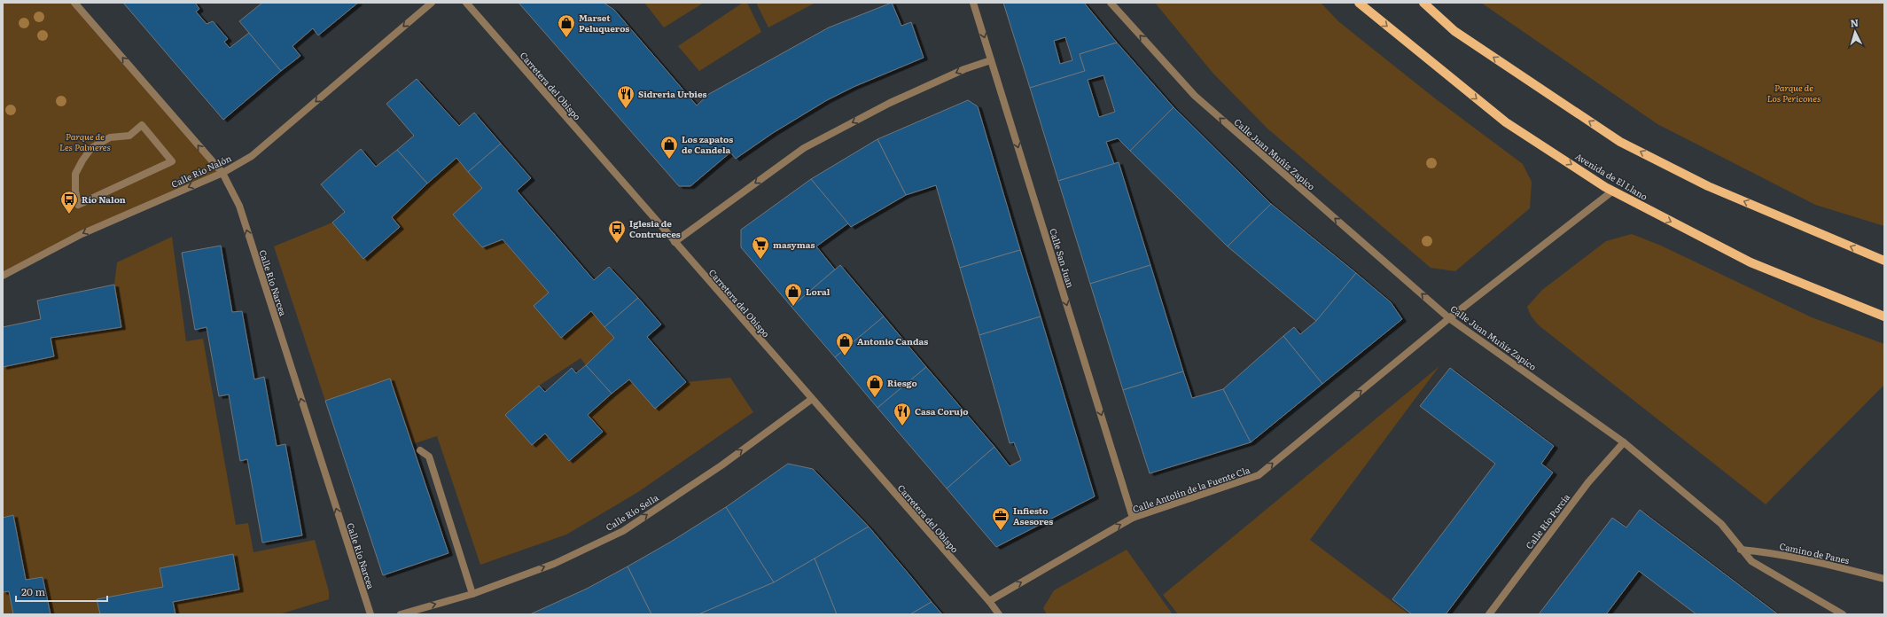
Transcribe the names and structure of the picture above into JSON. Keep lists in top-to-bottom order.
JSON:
{
  "streets": {
    "main road": ["Avenida de El Llano"],
    "street": [
      "Carretera del Obispo",
      "Calle Juan Muñíz Zapico",
      "Calle Río Nalón",
      "Calle San Juan",
      "Calle Río Narcea",
      "Calle Antolín de la Fuente Cla",
      "Calle Río Sella",
      "Calle Río Porcía",
      "Camino de Panes"
    ]
  },
  "crossings": [
    ["Carretera del Obispo", "Calle Antolín de la Fuente Cla"],
    ["Carretera del Obispo", "Calle Río Sella"],
    ["Calle Juan Muñíz Zapico", "Calle Antolín de la Fuente Cla"],
    ["Calle Juan Muñíz Zapico", "Calle Río Porcía"],
    ["Calle Juan Muñíz Zapico", "Camino de Panes"],
    ["Calle Río Nalón", "Calle Río Narcea"],
    ["Avenida de El Llano", "Calle Antolín de la Fuente Cla"],
    ["Calle San Juan", "Calle Antolín de la Fuente Cla"]
  ],
  "one_way": [
    "Calle Juan Muñíz Zapico",
    "Calle Río Nalón",
    "Calle San Juan",
    "Calle Río Narcea",
    "Calle Antolín de la Fuente Cla",
    "Calle Río Sella"
  ],
  "parks": ["Parque de Los Pericones", "Parque de Les Palmeres"],
  "places": {
    "shop": [
      "Marset Peluqueros",
      "Los zapatos de Candela",
      "Loral",
      "Antonio Candas",
      "Riesgo"
    ],
    "restaurant": ["Sidreria Urbies", "Casa Corujo"],
    "bus stop": ["Río Nalon", "Iglesia de Contrueces"],
    "supermarket": ["masymas"],
    "office": ["Infiesto Asesores"]
  },
  "scale_bar": "20 m",
  "north": "top"
}
